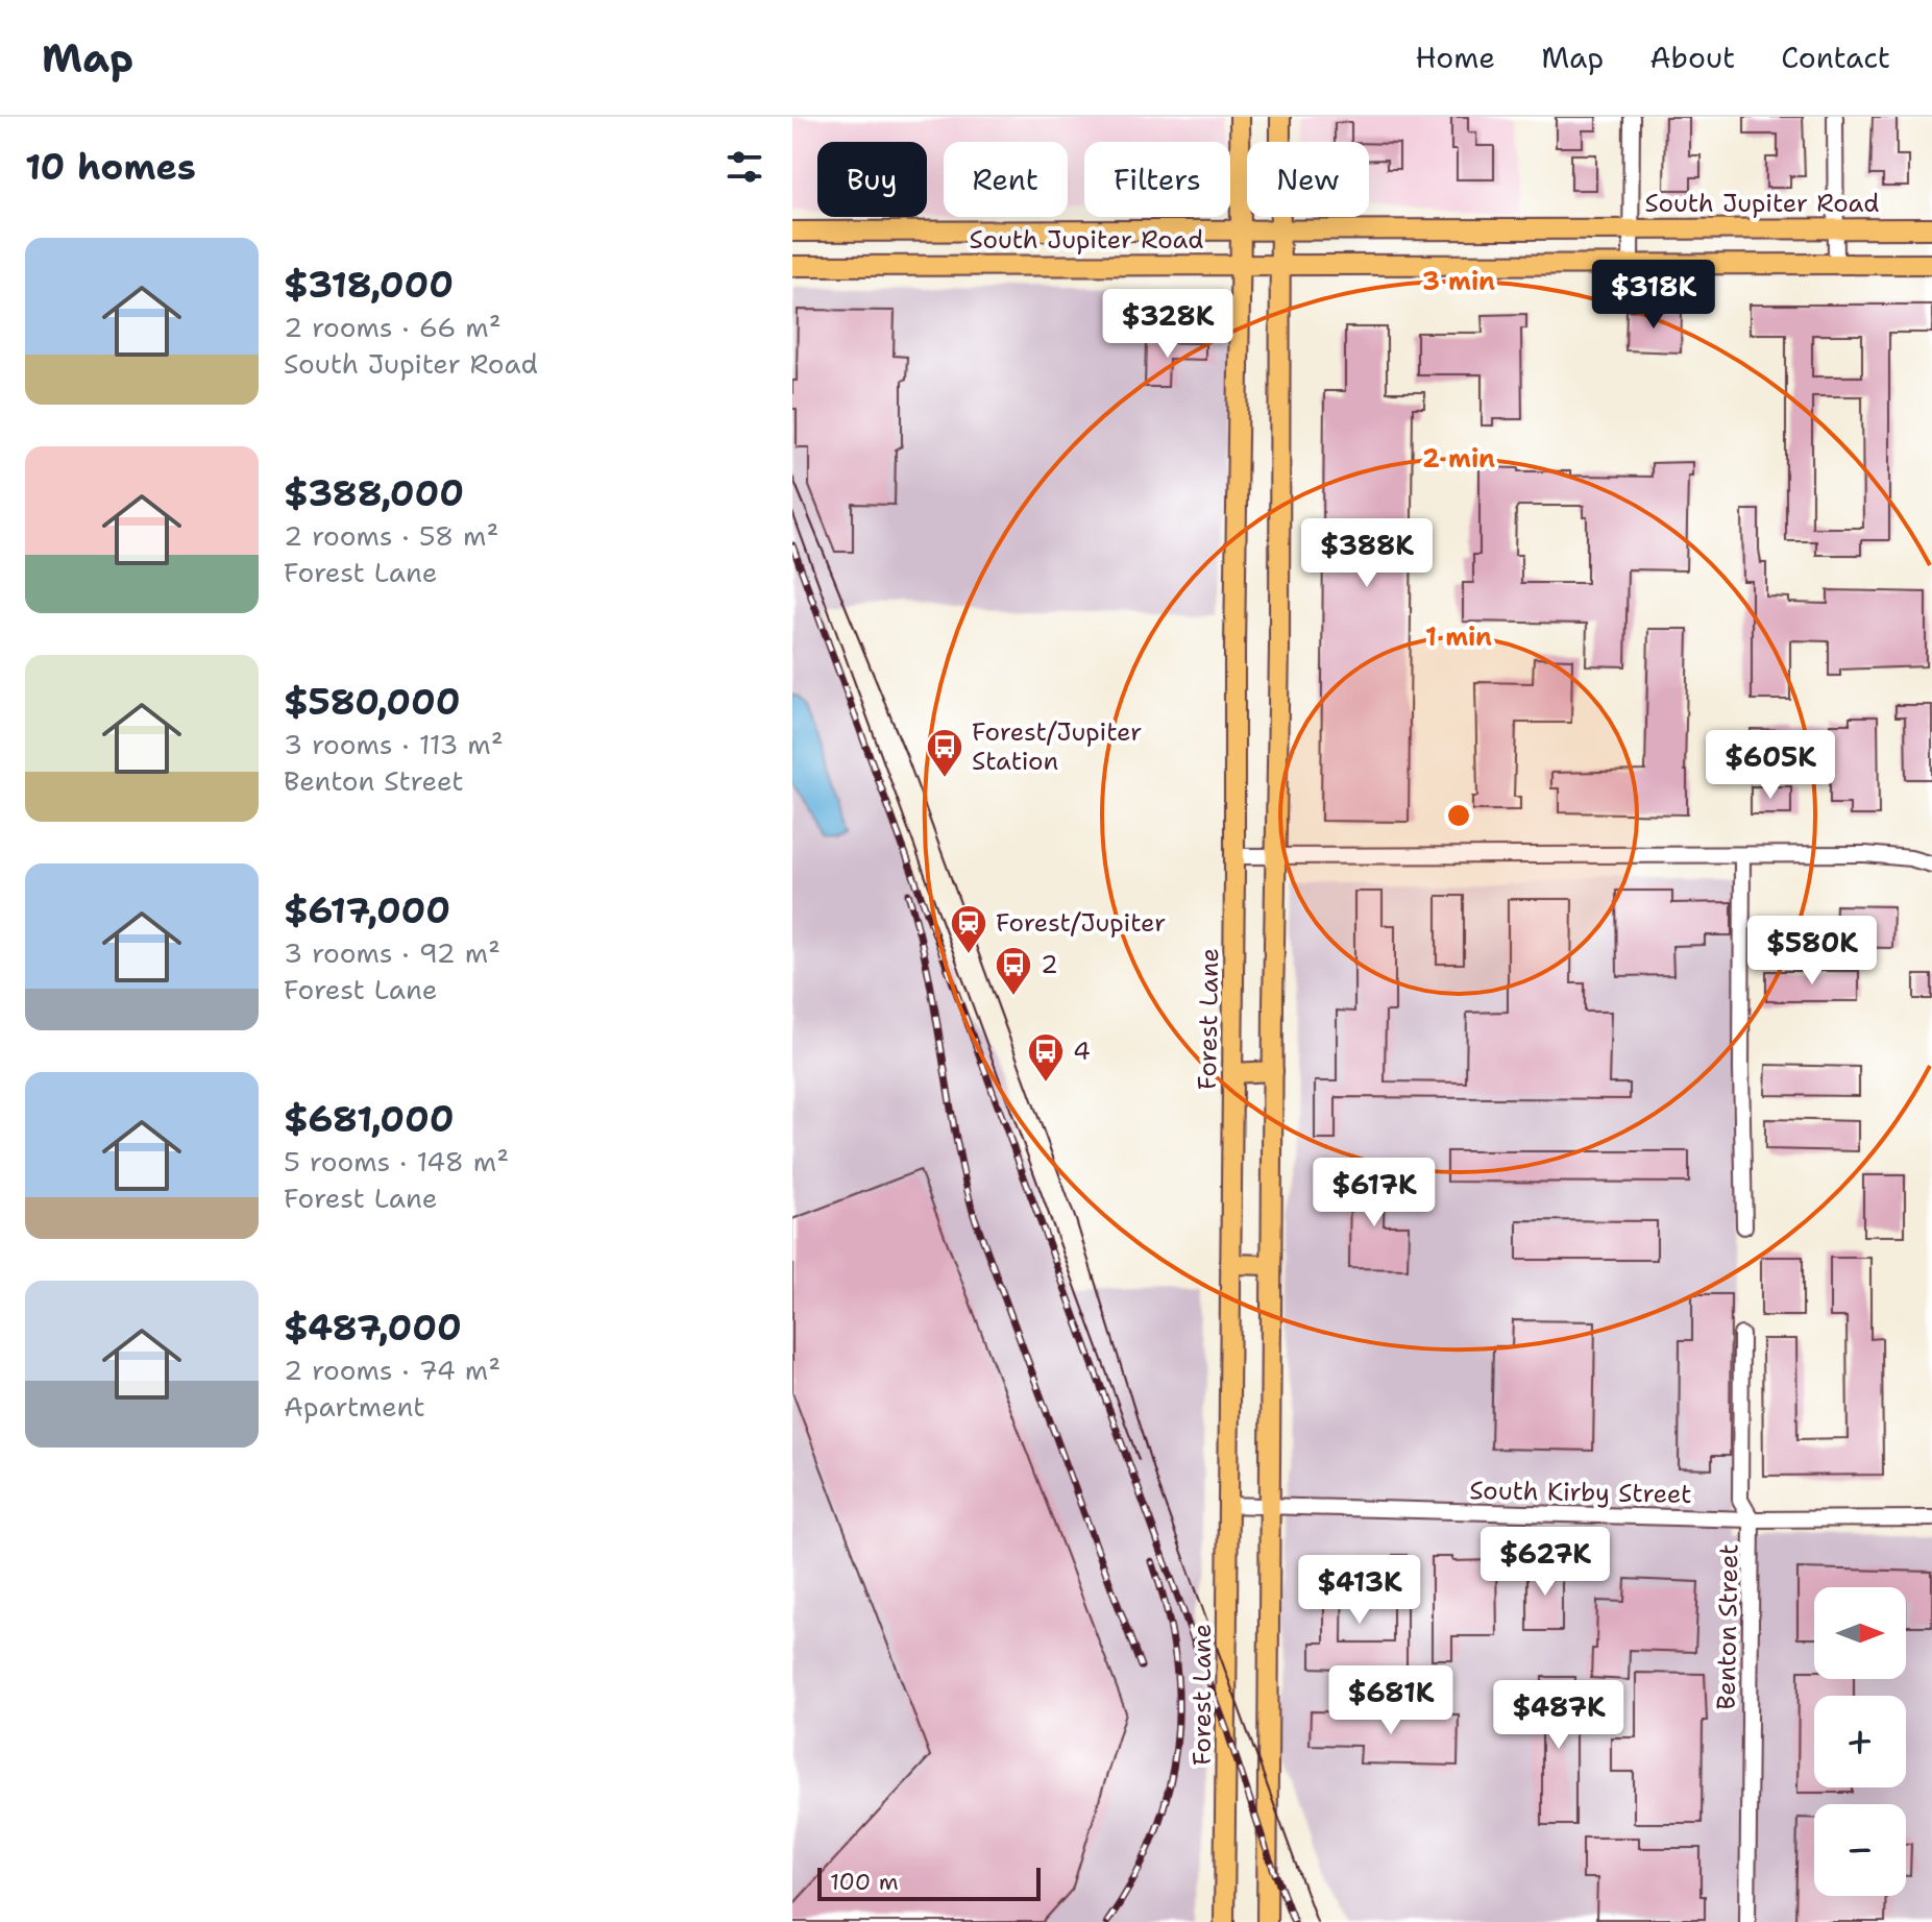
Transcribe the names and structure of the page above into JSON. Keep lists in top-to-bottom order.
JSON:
{
  "streets": {
    "main road": ["South Jupiter Road", "Forest Lane"],
    "street": ["South Kirby Street", "Benton Street"]
  },
  "crossings": [
    ["South Jupiter Road", "Forest Lane"],
    ["Forest Lane", "South Kirby Street"],
    ["South Kirby Street", "Benton Street"]
  ],
  "places": {
    "bus stop": ["Forest/Jupiter Station", "2", "4"],
    "station": ["Forest/Jupiter"]
  },
  "scale_bar": "100 m",
  "north": "right",
  "page": {
    "header": "Map",
    "nav": [
      "Home",
      "Map",
      "About",
      "Contact"
    ],
    "heading": "10 homes",
    "chip": [
      "Buy",
      "Rent",
      "Filters",
      "New"
    ],
    "list": [
      {
        "name": "$318,000",
        "note": "2 rooms · 66 m² · South Jupiter Road"
      },
      {
        "name": "$388,000",
        "note": "2 rooms · 58 m² · Forest Lane"
      },
      {
        "name": "$580,000",
        "note": "3 rooms · 113 m² · Benton Street"
      },
      {
        "name": "$617,000",
        "note": "3 rooms · 92 m² · Forest Lane"
      },
      {
        "name": "$681,000",
        "note": "5 rooms · 148 m² · Forest Lane"
      },
      {
        "name": "$487,000",
        "note": "2 rooms · 74 m² · Apartment"
      }
    ],
    "price": [
      "$318K",
      "$328K",
      "$388K",
      "$605K",
      "$580K",
      "$617K",
      "$627K",
      "$413K",
      "$681K",
      "$487K"
    ],
    "map_buttons": ["+", "−"],
    "scale": "100 m"
  },
  "rings": ["3 min", "2 min", "1 min"]
}
